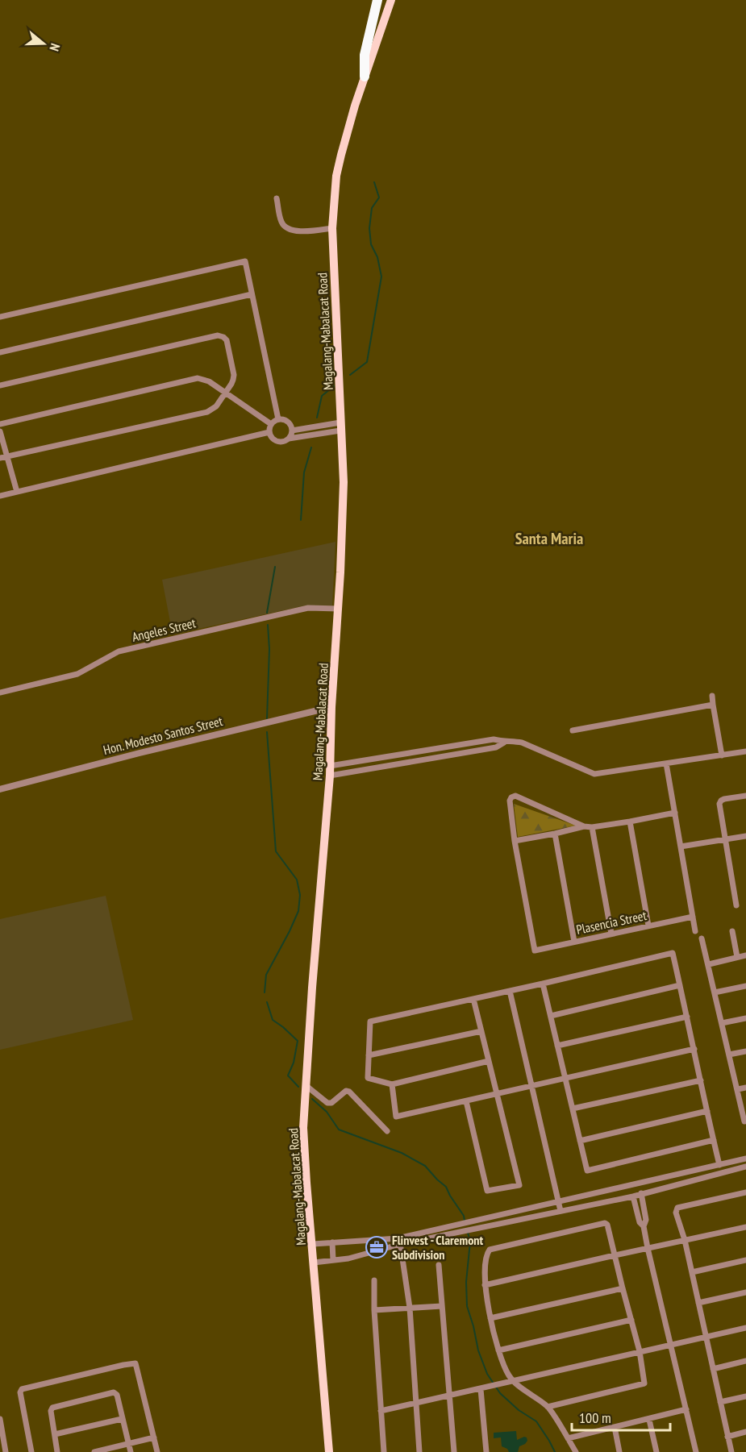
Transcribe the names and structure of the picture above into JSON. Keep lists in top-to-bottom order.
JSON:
{
  "streets": {
    "main road": ["Magalang-Mabalacat Road"],
    "street": ["Angeles Street", "Hon. Modesto Santos Street", "Plasencia Street"]
  },
  "crossings": [
    ["Magalang-Mabalacat Road", "Angeles Street"],
    ["Magalang-Mabalacat Road", "Hon. Modesto Santos Street"]
  ],
  "districts": ["Santa Maria"],
  "places": {
    "office": ["Flinvest - Claremont Subdivision"]
  },
  "scale_bar": "100 m",
  "north": "right"
}
